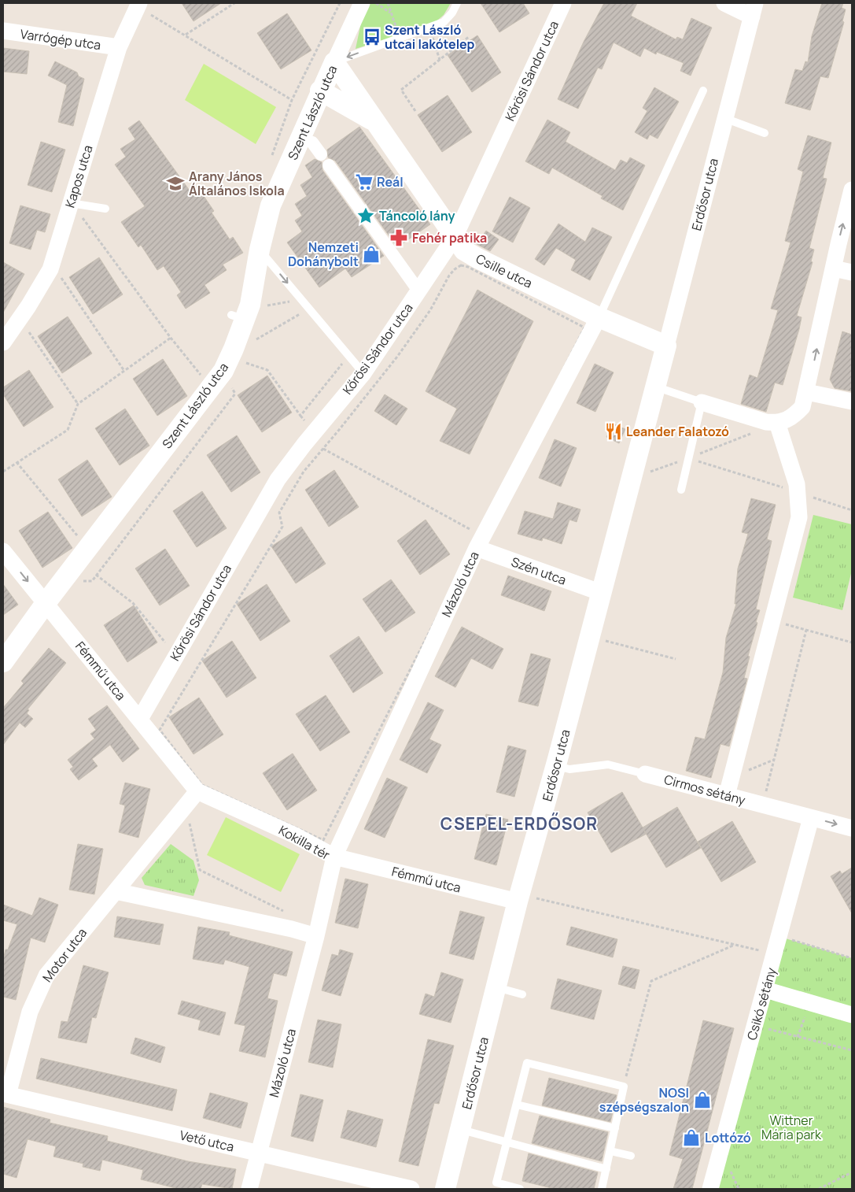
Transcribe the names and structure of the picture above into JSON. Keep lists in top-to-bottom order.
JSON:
{
  "streets": {
    "street": [
      "Varrógép utca",
      "Kőrösi Sándor utca",
      "Szent László utca",
      "Kapos utca",
      "Erdősor utca",
      "Csille utca",
      "Szén utca",
      "Mázoló utca",
      "Fémmű utca",
      "Cirmos sétány",
      "Kokilla tér",
      "Motor utca",
      "Csikó sétány",
      "Vető utca"
    ]
  },
  "crossings": [
    ["Varrógép utca", "Kapos utca"],
    ["Kőrösi Sándor utca", "Csille utca"],
    ["Kőrösi Sándor utca", "Fémmű utca"],
    ["Szent László utca", "Csille utca"],
    ["Szent László utca", "Fémmű utca"],
    ["Erdősor utca", "Csille utca"],
    ["Erdősor utca", "Szén utca"],
    ["Erdősor utca", "Fémmű utca"],
    ["Erdősor utca", "Cirmos sétány"],
    ["Csille utca", "Mázoló utca"],
    ["Szén utca", "Mázoló utca"],
    ["Mázoló utca", "Fémmű utca"],
    ["Mázoló utca", "Kokilla tér"],
    ["Mázoló utca", "Vető utca"],
    ["Fémmű utca", "Kokilla tér"],
    ["Cirmos sétány", "Csikó sétány"],
    ["Motor utca", "Vető utca"]
  ],
  "districts": ["CSEPEL-ERDŐSOR"],
  "parks": ["Wittner Mária park"],
  "places": {
    "bus stop": ["Szent László utcai lakótelep"],
    "supermarket": ["Reál"],
    "school or university": ["Arany János Általános Iskola"],
    "place": ["Táncoló lány"],
    "pharmacy": ["Fehér patika"],
    "shop": ["Nemzeti Dohánybolt", "NOSI szépségszalon", "Lottózó"],
    "restaurant": ["Leander Falatozó"]
  }
}
